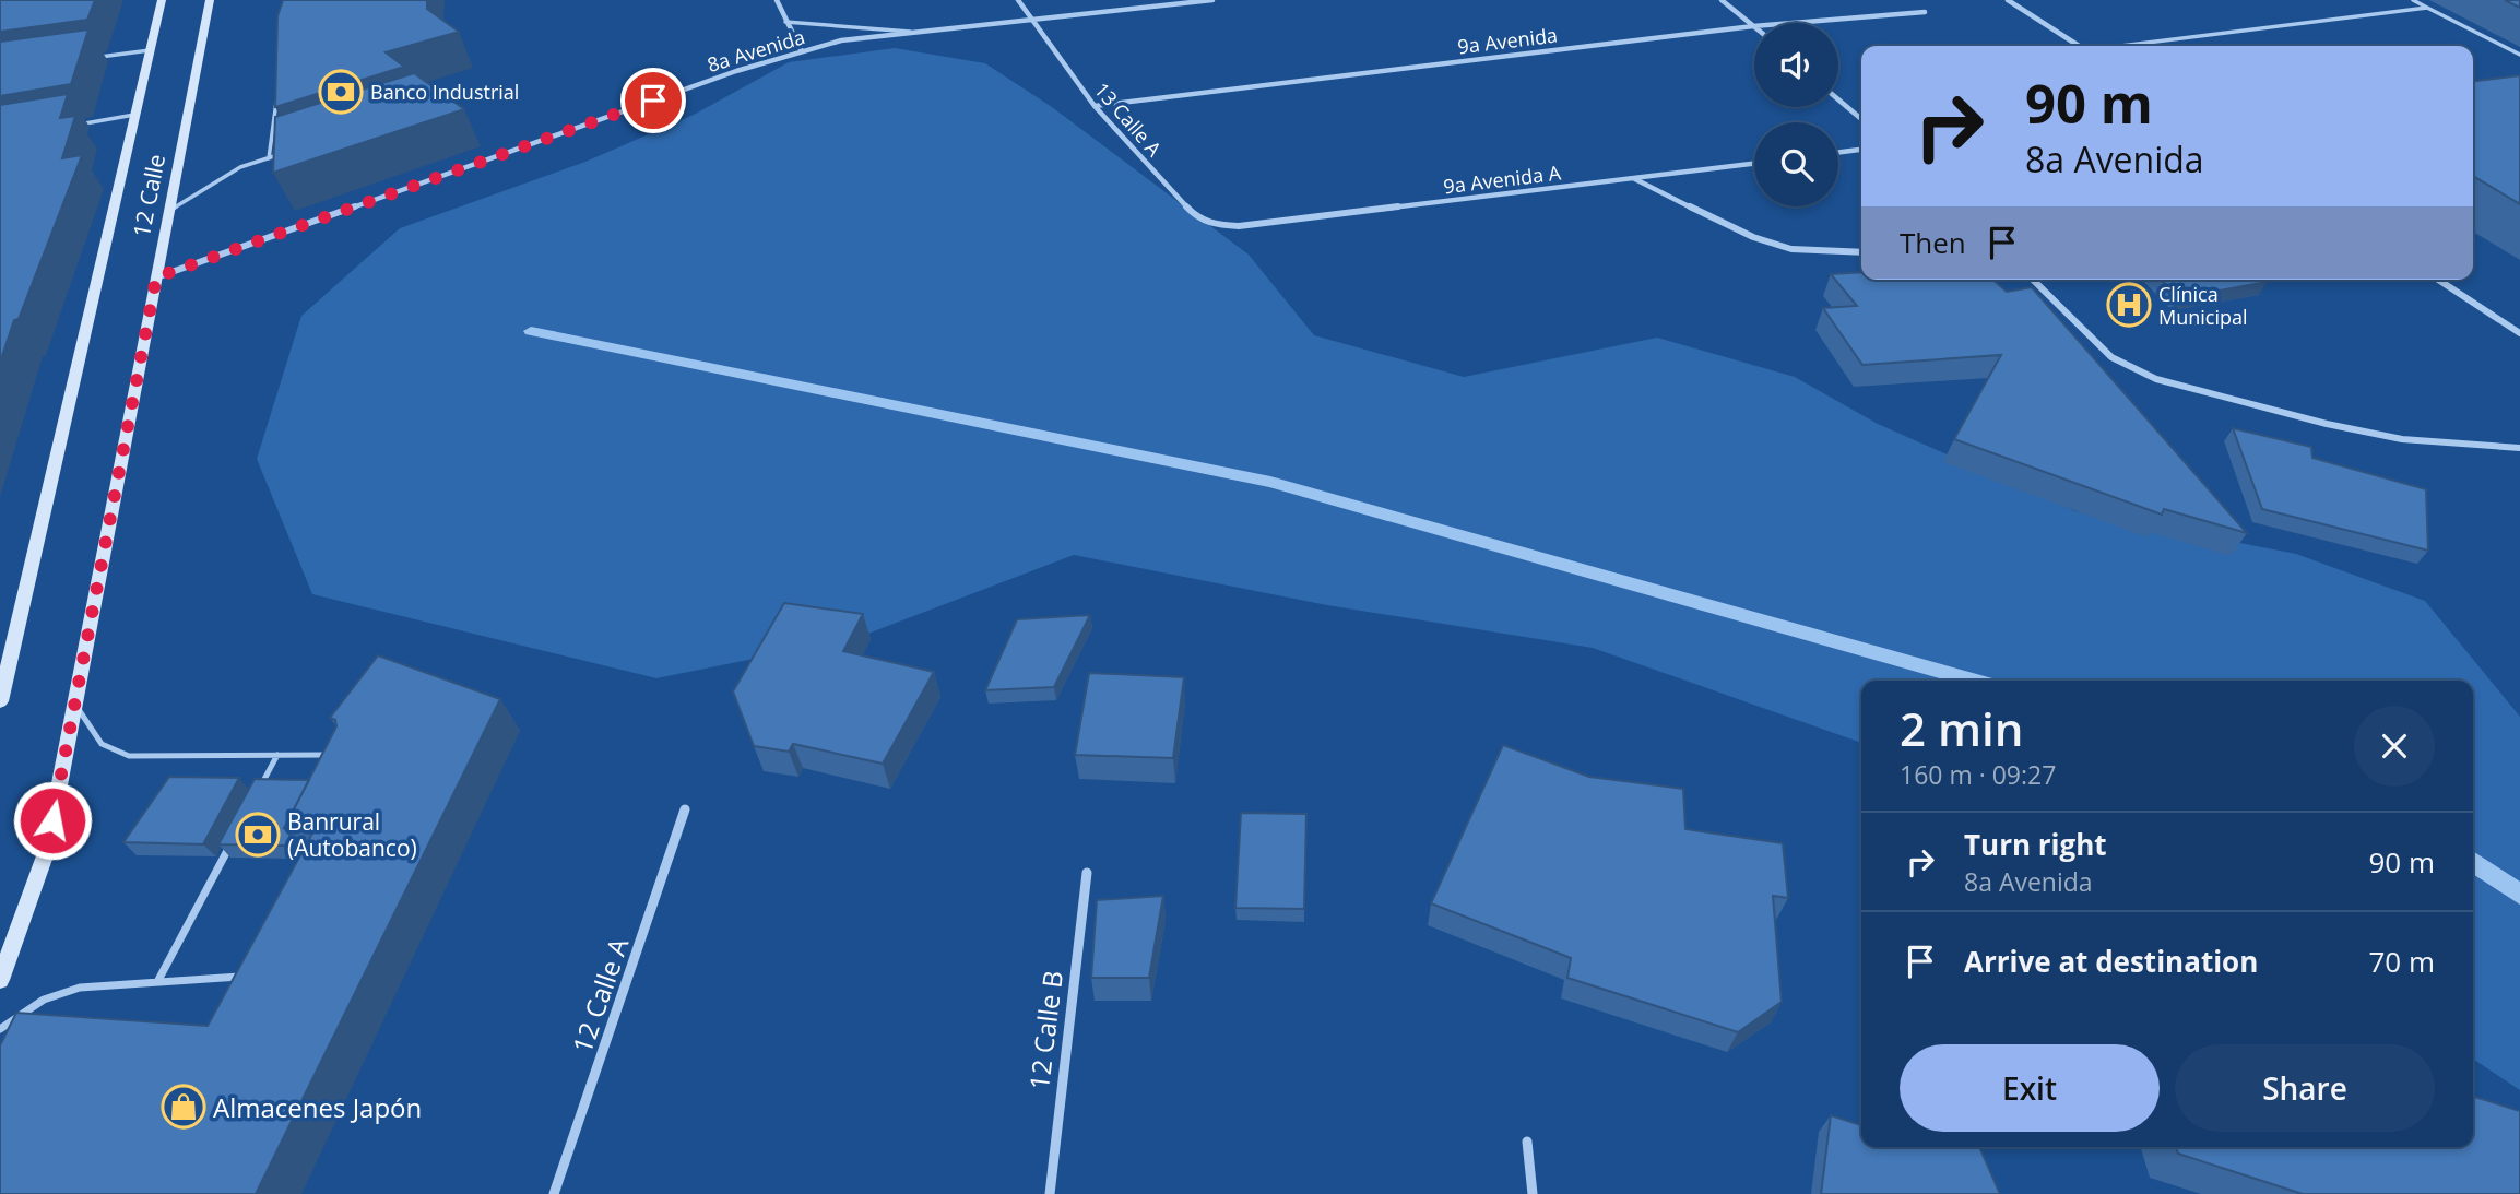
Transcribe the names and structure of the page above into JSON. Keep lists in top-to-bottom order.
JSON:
{
  "streets": {
    "main road": ["12 Calle"],
    "street": [
      "9a Avenida",
      "8a Avenida",
      "13 Calle A",
      "9a Avenida A",
      "12 Calle A",
      "12 Calle B"
    ]
  },
  "crossings": [
    ["9a Avenida", "13 Calle A"],
    ["8a Avenida", "13 Calle A"],
    ["8a Avenida", "12 Calle"],
    ["13 Calle A", "9a Avenida A"]
  ],
  "places": {
    "bank": ["Banco Industrial", "Banrural (Autobanco)"],
    "hospital": ["Clínica Municipal"],
    "shop": ["Almacenes Japón"]
  },
  "page": {
    "turn": ["90 m", "8a Avenida"],
    "then": "Then",
    "heading": ["2 min", "160 m · 09:27"],
    "list": [
      {
        "name": "Turn right",
        "note": "8a Avenida",
        "value": "90 m"
      },
      {
        "name": "Arrive at destination",
        "value": "70 m"
      }
    ],
    "buttons": ["Exit", "Share"]
  }
}
